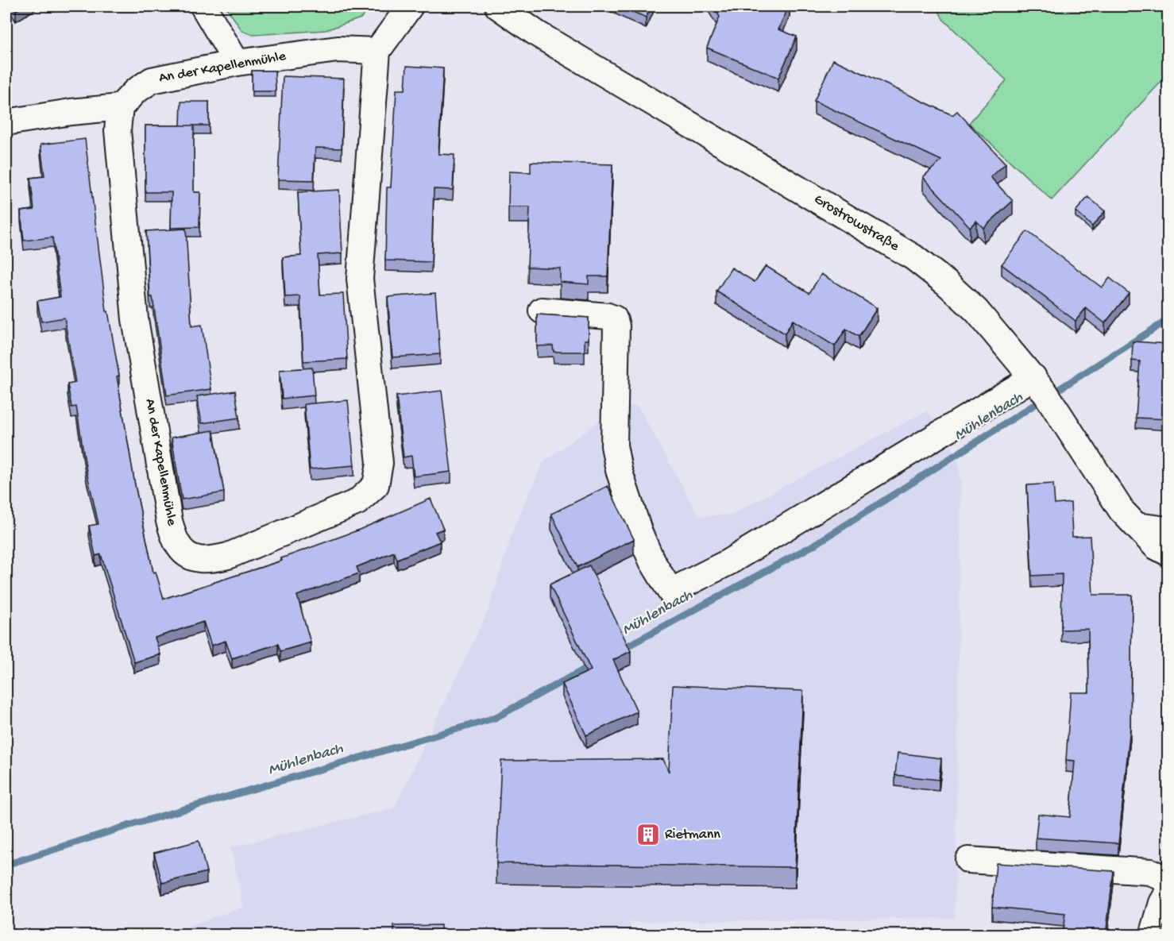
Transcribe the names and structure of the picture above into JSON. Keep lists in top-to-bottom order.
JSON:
{
  "streets": {
    "street": ["An der Kapellenmühle", "Grostrowstraße"]
  },
  "water": ["Mühlenbach"],
  "places": {
    "building": ["Rietmann"]
  }
}
